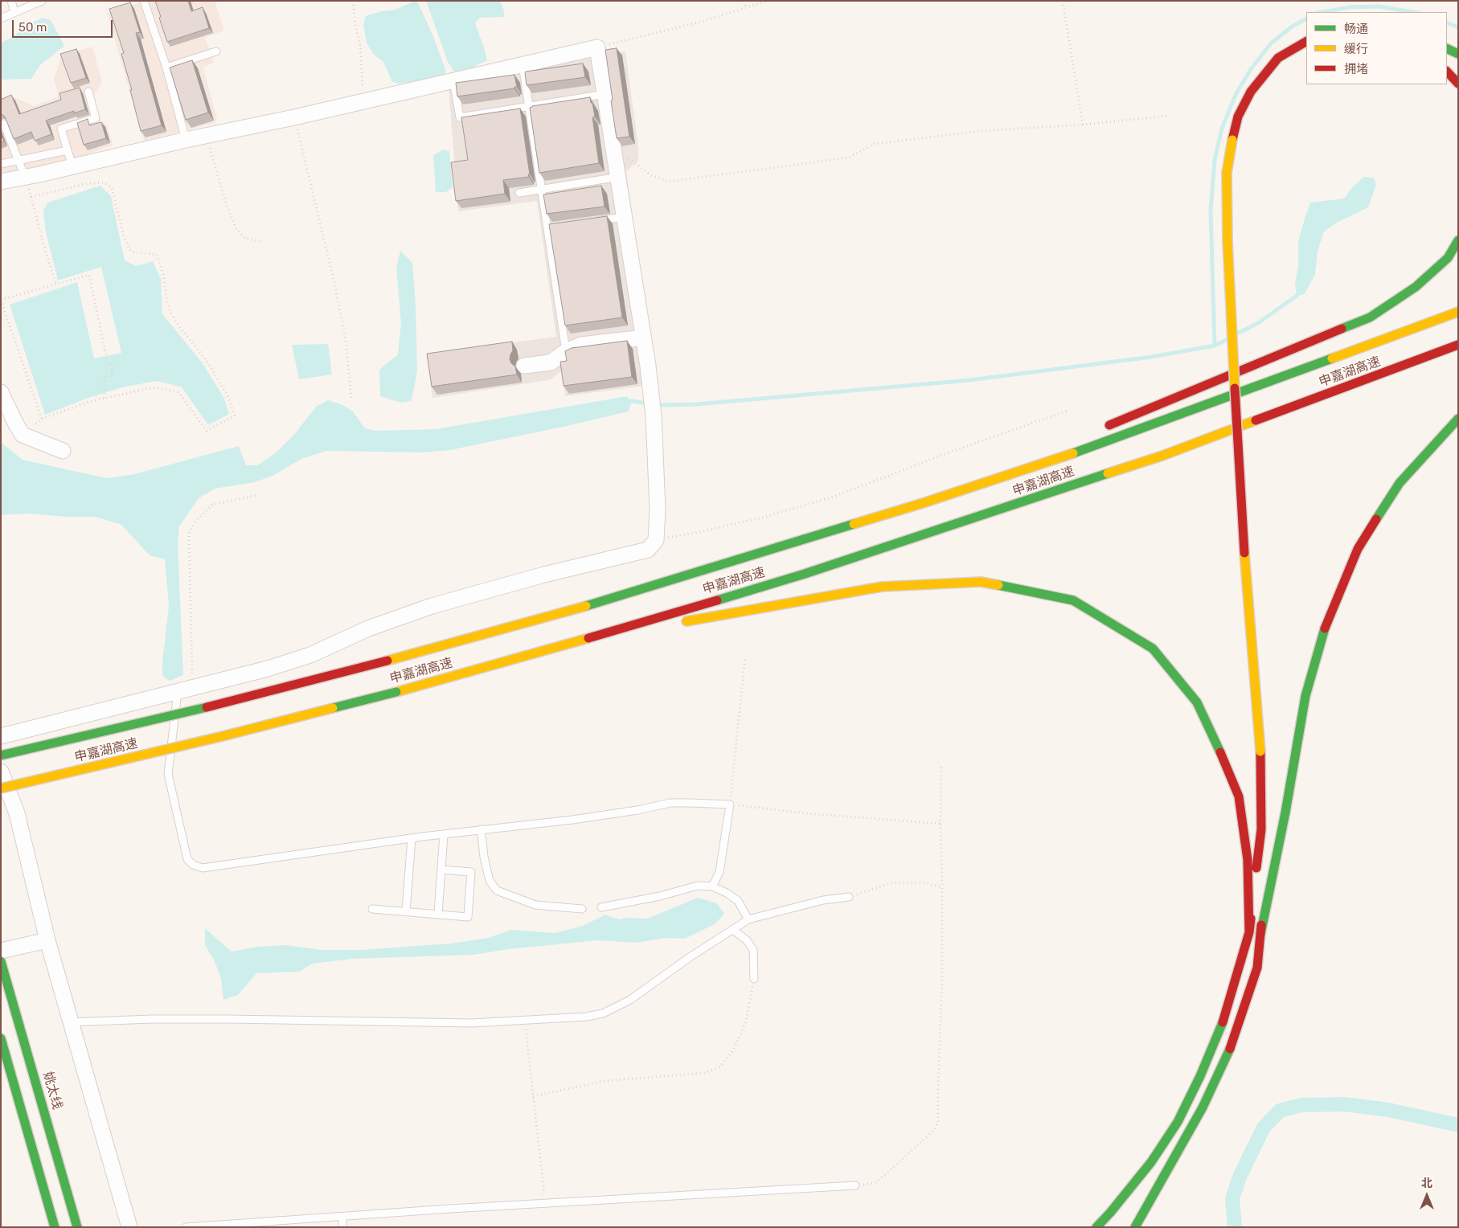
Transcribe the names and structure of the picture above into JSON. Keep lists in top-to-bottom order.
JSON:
{
  "streets": {
    "main road": ["申嘉湖高速", "姚太线"]
  },
  "legend": ["畅通", "缓行", "拥堵"],
  "scale_bar": "50 m",
  "north": "top"
}
